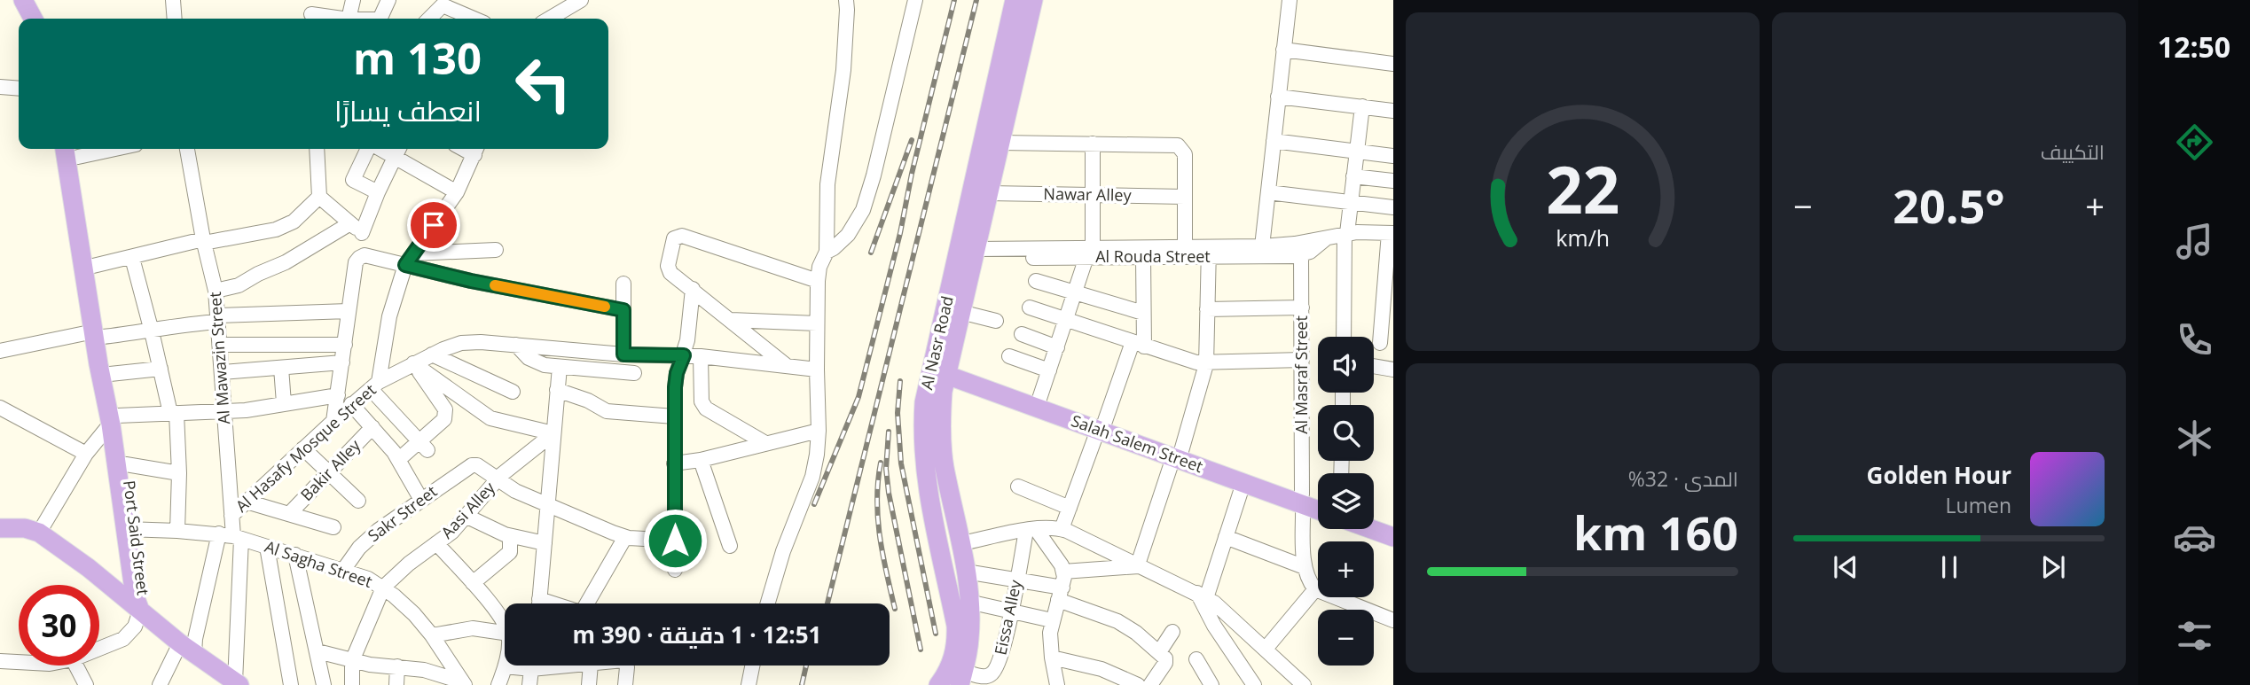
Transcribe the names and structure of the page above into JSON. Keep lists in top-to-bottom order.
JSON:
{
  "streets": {
    "main road": ["Al Nasr Road", "Salah Salem Street", "Port Said Street"],
    "street": [
      "Nawar Alley",
      "Al Rouda Street",
      "Al Mawazin Street",
      "Al Masraf Street",
      "Al Hasafy Mosque Street",
      "Bakir Alley",
      "Aasi Alley",
      "Sakr Street",
      "Al Sagha Street",
      "Eissa Alley"
    ]
  },
  "crossings": [
    ["Nawar Alley", "Al Nasr Road"],
    ["Al Rouda Street", "Al Nasr Road"],
    ["Al Rouda Street", "Al Masraf Street"],
    ["Al Nasr Road", "Salah Salem Street"],
    ["Al Nasr Road", "Eissa Alley"],
    ["Al Mawazin Street", "Al Hasafy Mosque Street"],
    ["Al Mawazin Street", "Al Sagha Street"],
    ["Al Masraf Street", "Salah Salem Street"],
    ["Aasi Alley", "Sakr Street"],
    ["Aasi Alley", "Al Sagha Street"],
    ["Sakr Street", "Al Sagha Street"],
    ["Port Said Street", "Al Sagha Street"]
  ],
  "page": {
    "tabs": "12:50",
    "tile": [
      "التكييف",
      ["المدى · 32%", "160 km"]
    ],
    "turn": ["130 m", "انعطف يسارًا"],
    "heat": ["−", "20.5°", "+"],
    "map_buttons": ["+", "−"],
    "song": ["Golden Hour", "Lumen"],
    "limit": "30",
    "trip": "12:51 · 1 دقيقة · 390 m",
    "gauge": ["22", "km/h"]
  }
}
